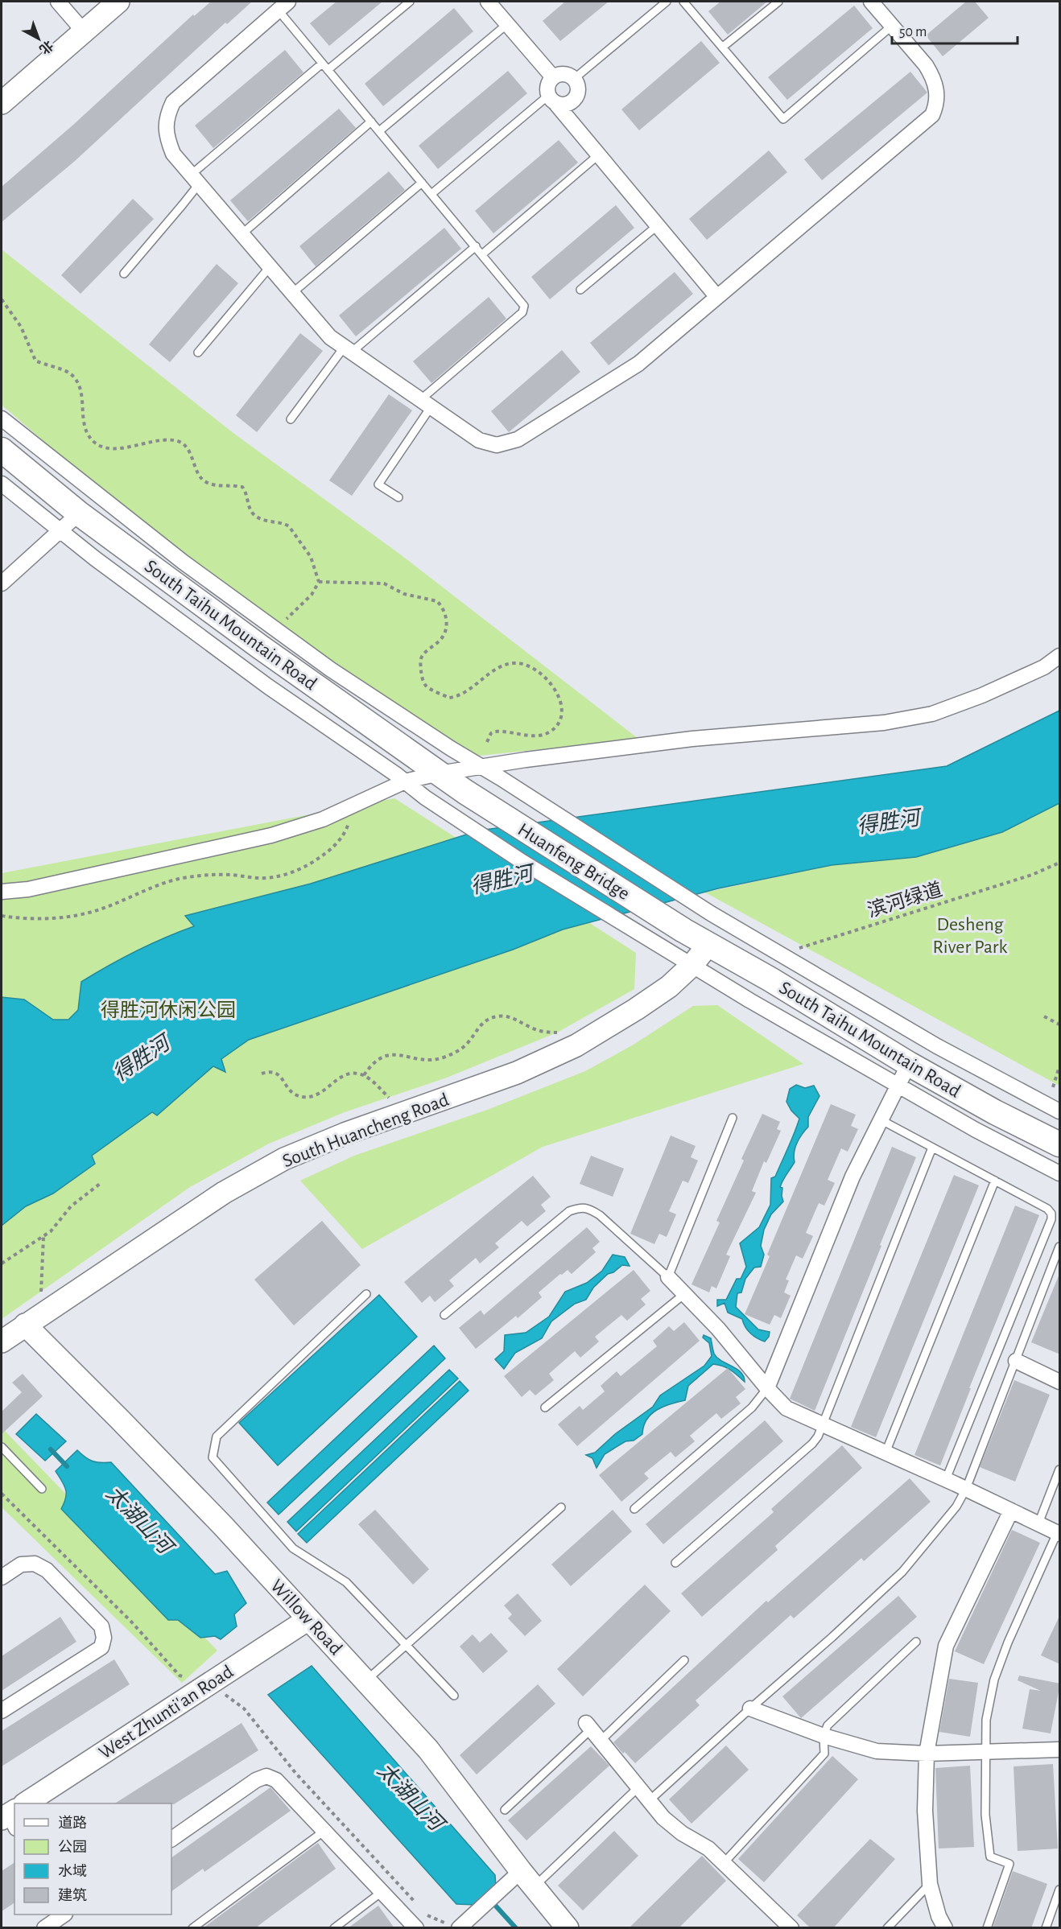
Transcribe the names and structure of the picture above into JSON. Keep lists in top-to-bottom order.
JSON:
{
  "streets": {
    "main road": [
      "South Taihu Mountain Road",
      "Huanfeng Bridge",
      "South Huancheng Road",
      "Willow Road",
      "West Zhunti'an Road"
    ],
    "path": ["滨河绿道"]
  },
  "crossings": [
    ["South Taihu Mountain Road", "Huanfeng Bridge"],
    ["South Taihu Mountain Road", "South Huancheng Road"],
    ["South Huancheng Road", "Willow Road"],
    ["Willow Road", "West Zhunti'an Road"]
  ],
  "water": ["得胜河", "太湖山河"],
  "parks": ["Desheng River Park", "得胜河休闲公园"],
  "legend": [
    "道路",
    "公园",
    "水域",
    "建筑"
  ],
  "scale_bar": "50 m",
  "north": "bottom right"
}
